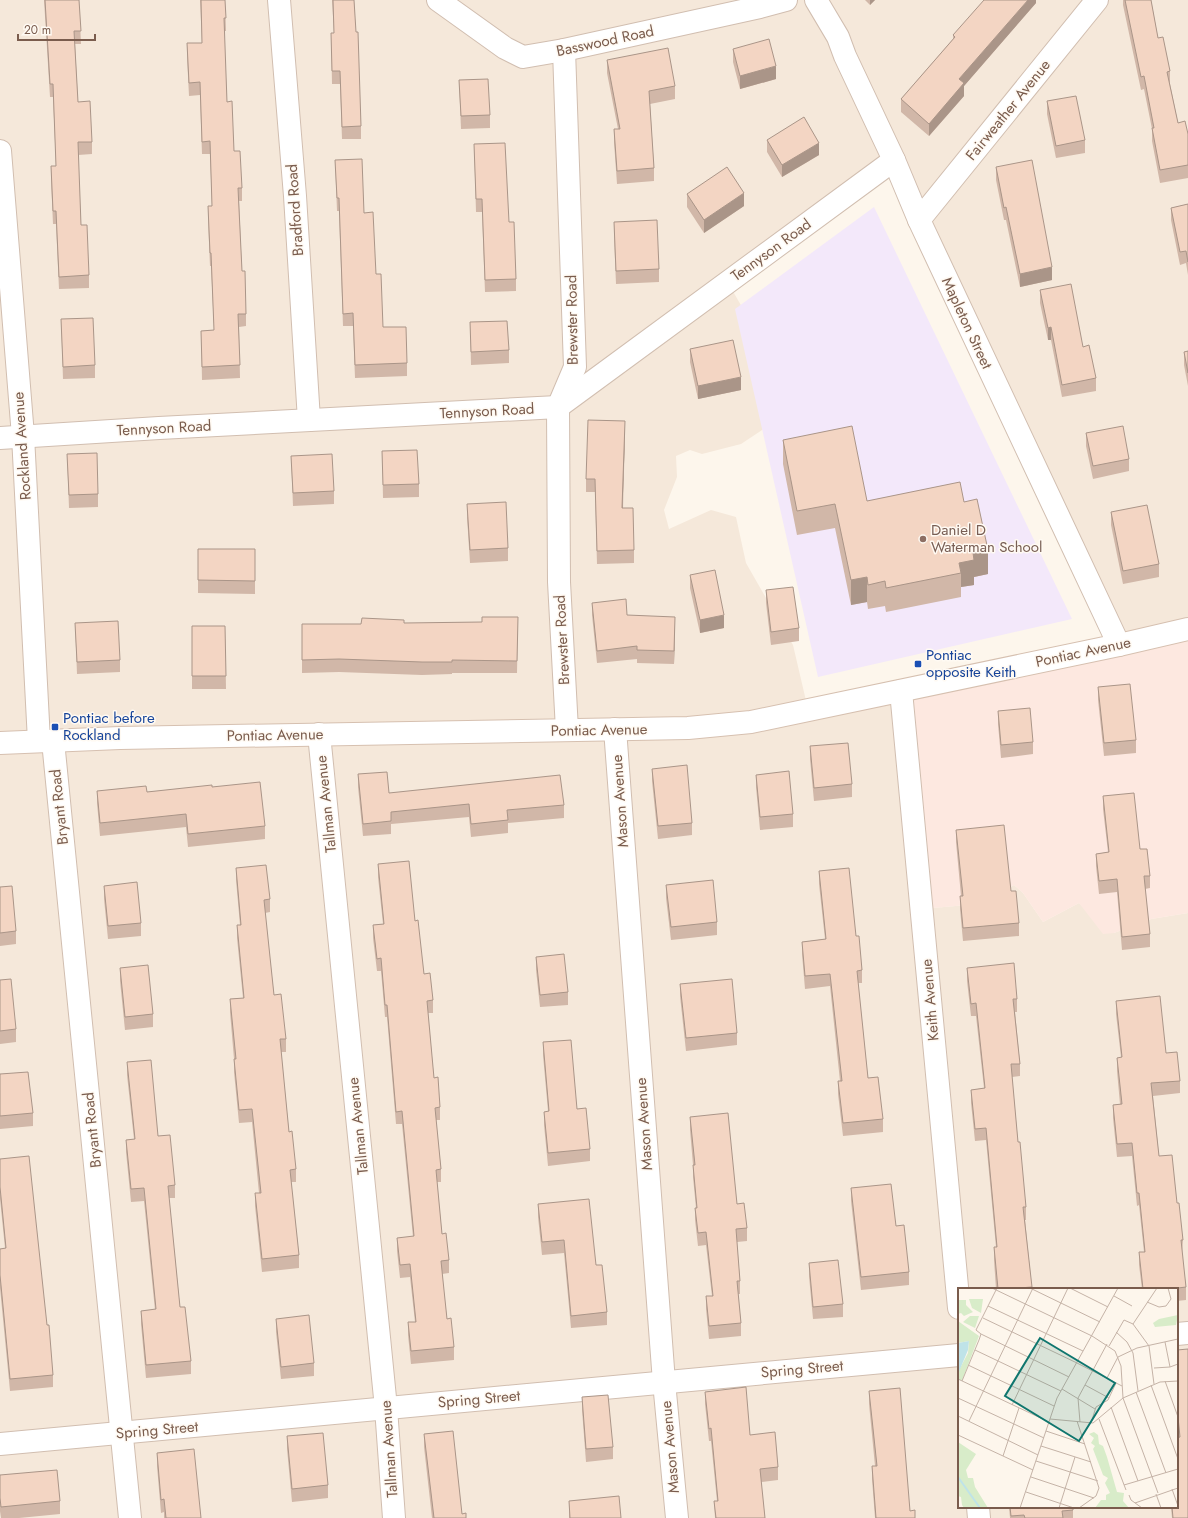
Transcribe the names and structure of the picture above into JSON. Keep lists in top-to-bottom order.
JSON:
{
  "streets": {
    "street": [
      "Basswood Road",
      "Fairweather Avenue",
      "Bradford Road",
      "Tennyson Road",
      "Brewster Road",
      "Mapleton Street",
      "Rockland Avenue",
      "Pontiac Avenue",
      "Mason Avenue",
      "Tallman Avenue",
      "Bryant Road",
      "Keith Avenue",
      "Spring Street"
    ]
  },
  "crossings": [
    ["Basswood Road", "Brewster Road"],
    ["Fairweather Avenue", "Mapleton Street"],
    ["Bradford Road", "Tennyson Road"],
    ["Tennyson Road", "Brewster Road"],
    ["Tennyson Road", "Mapleton Street"],
    ["Tennyson Road", "Rockland Avenue"],
    ["Brewster Road", "Pontiac Avenue"],
    ["Mapleton Street", "Pontiac Avenue"],
    ["Rockland Avenue", "Pontiac Avenue"],
    ["Rockland Avenue", "Bryant Road"],
    ["Pontiac Avenue", "Mason Avenue"],
    ["Pontiac Avenue", "Tallman Avenue"],
    ["Pontiac Avenue", "Bryant Road"],
    ["Pontiac Avenue", "Keith Avenue"],
    ["Mason Avenue", "Spring Street"],
    ["Tallman Avenue", "Spring Street"],
    ["Bryant Road", "Spring Street"]
  ],
  "places": {
    "other": ["Daniel D Waterman School"],
    "transit": ["Pontiac opposite Keith", "Pontiac before Rockland"]
  },
  "scale_bar": "20 m"
}
